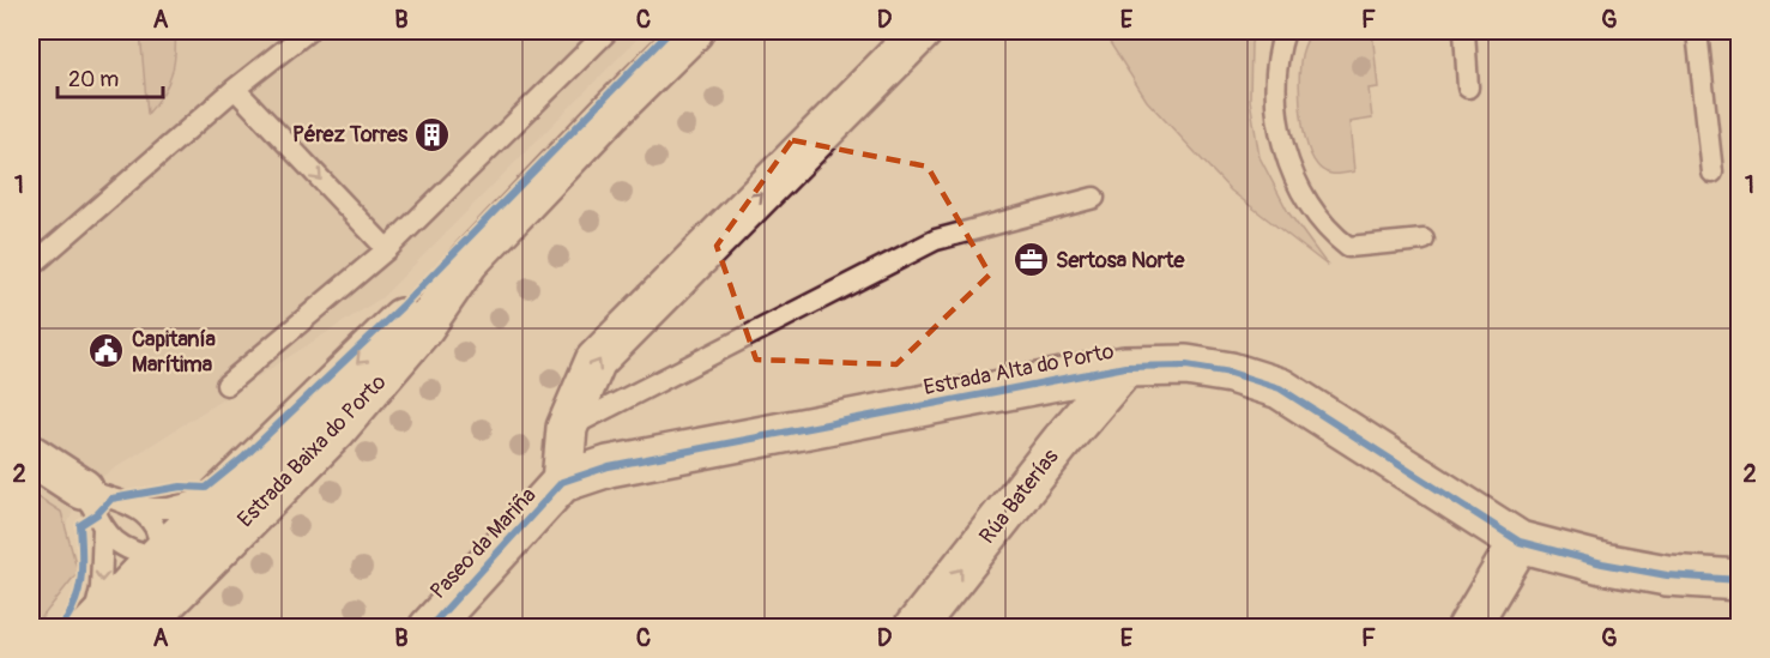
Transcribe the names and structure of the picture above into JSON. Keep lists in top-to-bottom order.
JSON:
{
  "streets": {
    "street": [
      "Estrada Alta do Porto",
      "Estrada Baixa do Porto",
      "Rúa Baterías",
      "Paseo da Mariña"
    ]
  },
  "crossings": [
    ["Estrada Alta do Porto", "Rúa Baterías"],
    ["Estrada Alta do Porto", "Paseo da Mariña"]
  ],
  "one_way": ["Rúa Baterías"],
  "places": {
    "building": ["Pérez Torres"],
    "office": ["Sertosa Norte"],
    "public building": ["Capitanía Marítima"]
  },
  "scale_bar": "20 m",
  "grid": {
    "columns": [
      "A",
      "B",
      "C",
      "D",
      "E",
      "F",
      "G"
    ],
    "rows": ["1", "2"]
  }
}
